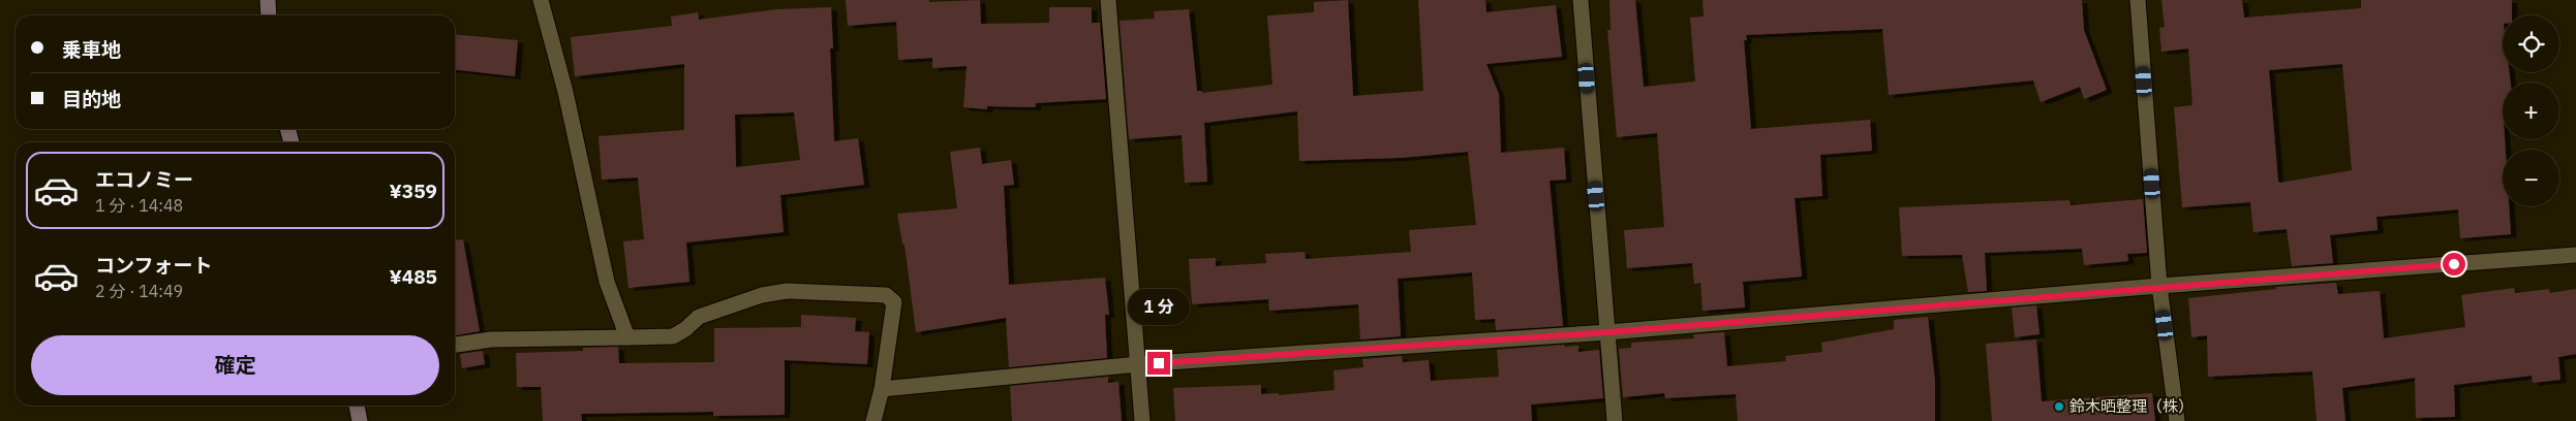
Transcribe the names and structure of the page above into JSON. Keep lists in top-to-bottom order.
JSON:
{
  "places": ["鈴木晒整理（株）"],
  "page": {
    "map_buttons": ["+", "−"],
    "banner": ["乗車地", "目的地"],
    "list": [
      {
        "name": "エコノミー",
        "note": "1 分 · 14:48",
        "value": "¥359"
      },
      {
        "name": "コンフォート",
        "note": "2 分 · 14:49",
        "value": "¥485"
      }
    ],
    "bubble": "1 分",
    "buttons": "確定"
  }
}
